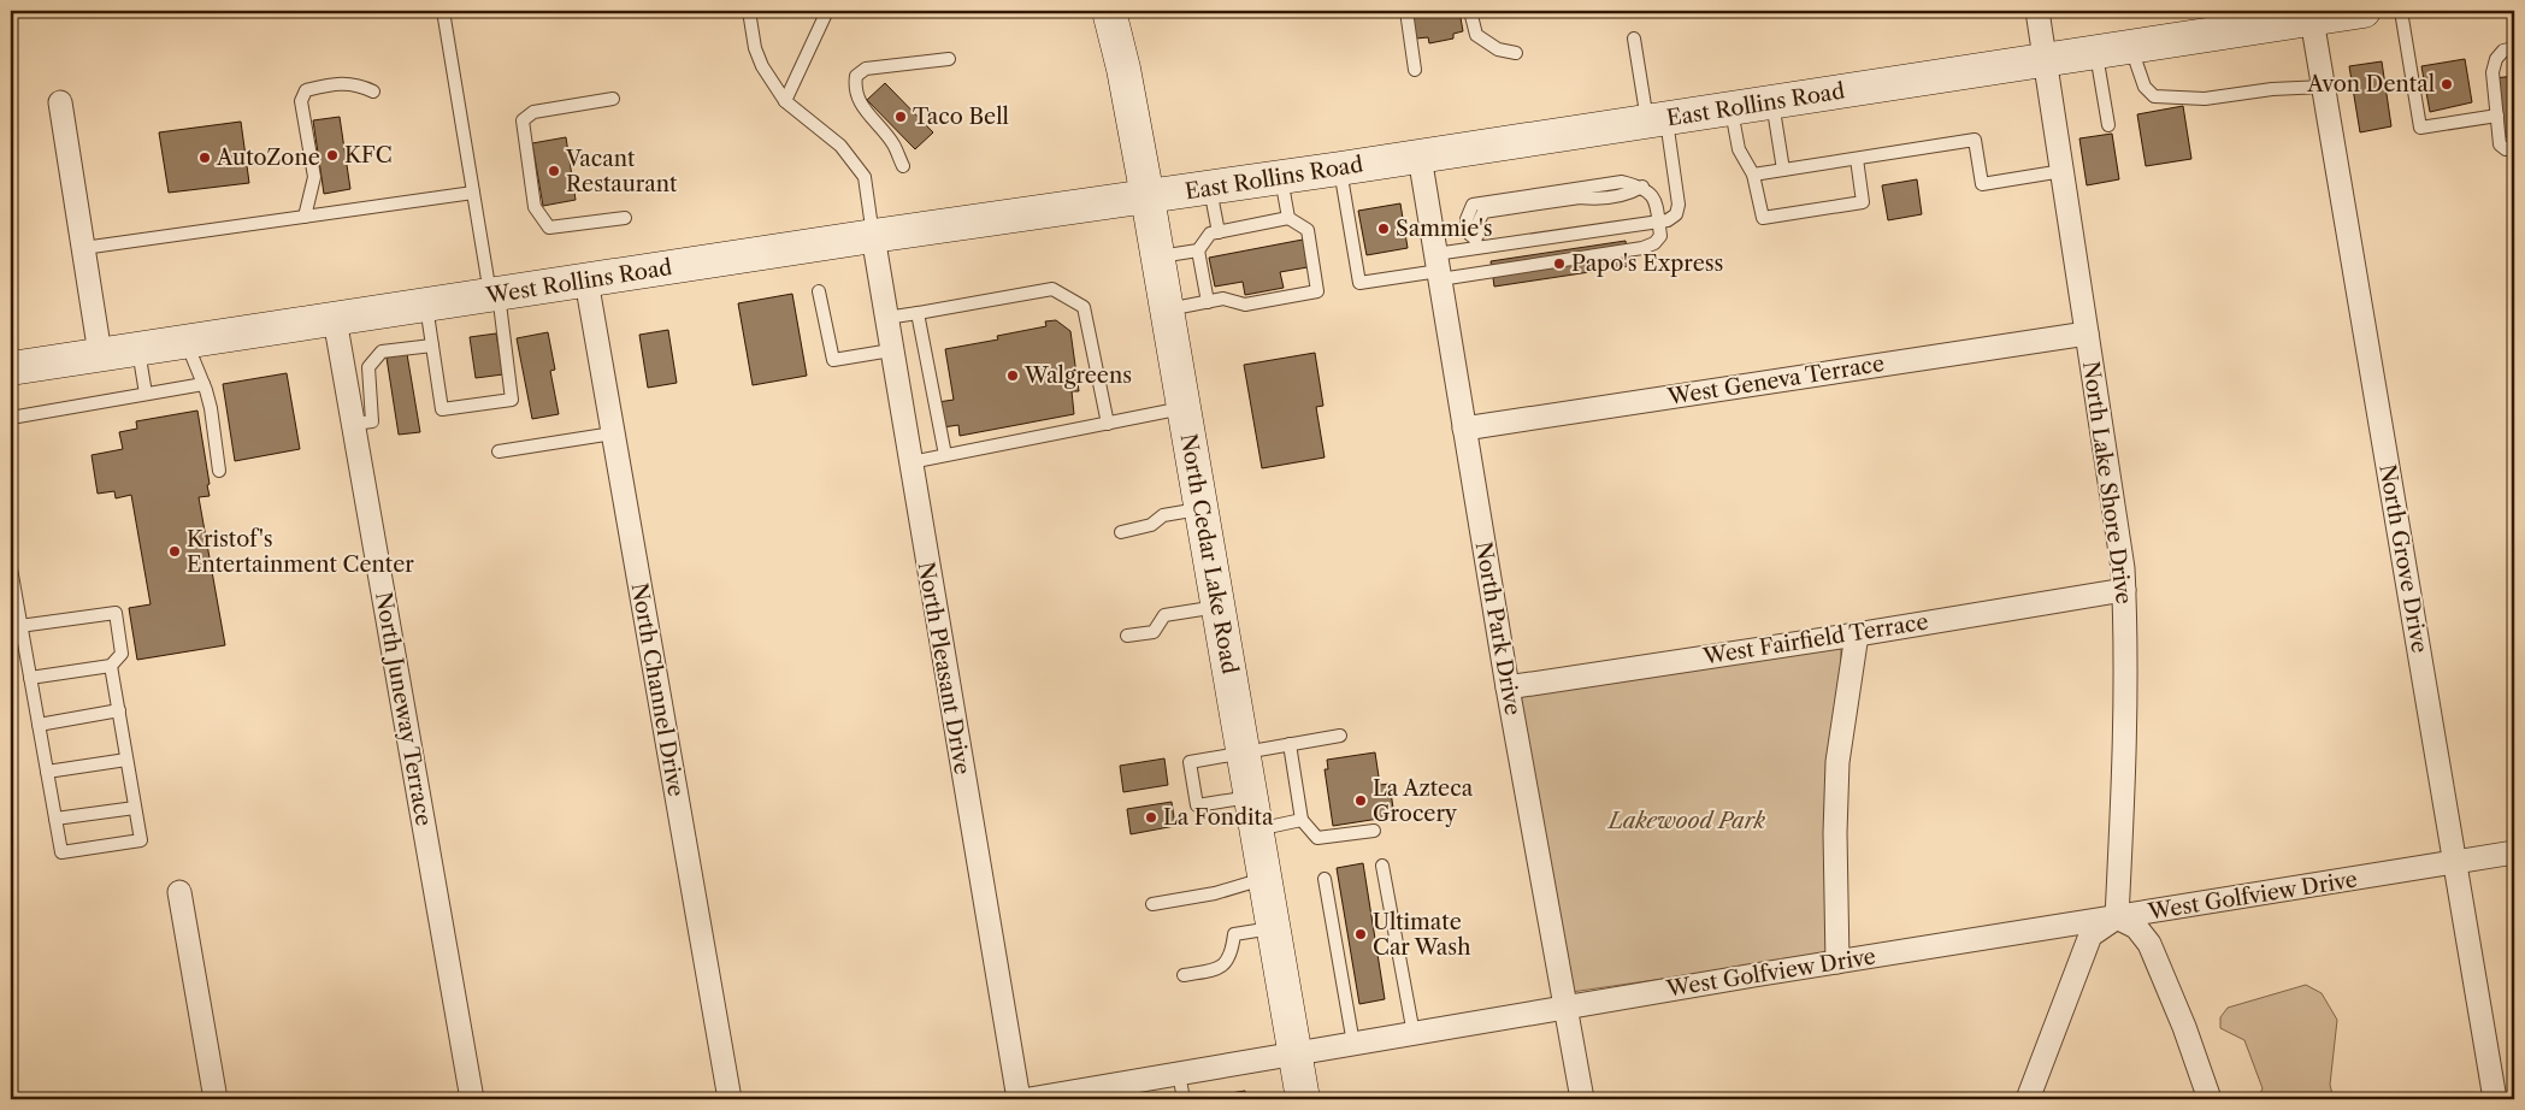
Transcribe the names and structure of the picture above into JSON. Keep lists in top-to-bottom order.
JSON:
{
  "streets": {
    "main road": ["East Rollins Road", "West Rollins Road", "North Cedar Lake Road"],
    "street": [
      "West Geneva Terrace",
      "North Lake Shore Drive",
      "North Grove Drive",
      "North Park Drive",
      "West Fairfield Terrace",
      "North Pleasant Drive",
      "North Channel Drive",
      "North Juneway Terrace",
      "West Golfview Drive"
    ]
  },
  "crossings": [
    ["East Rollins Road", "West Rollins Road"],
    ["East Rollins Road", "North Lake Shore Drive"],
    ["East Rollins Road", "North Cedar Lake Road"],
    ["East Rollins Road", "North Grove Drive"],
    ["East Rollins Road", "North Park Drive"],
    ["West Rollins Road", "North Cedar Lake Road"],
    ["West Rollins Road", "North Pleasant Drive"],
    ["West Rollins Road", "North Channel Drive"],
    ["West Rollins Road", "North Juneway Terrace"],
    ["West Geneva Terrace", "North Lake Shore Drive"],
    ["West Geneva Terrace", "North Park Drive"],
    ["North Lake Shore Drive", "West Fairfield Terrace"],
    ["North Lake Shore Drive", "West Golfview Drive"],
    ["North Cedar Lake Road", "West Golfview Drive"],
    ["North Grove Drive", "West Golfview Drive"],
    ["North Park Drive", "West Fairfield Terrace"],
    ["North Park Drive", "West Golfview Drive"]
  ],
  "parks": ["Lakewood Park"],
  "places": [
    "Avon Dental",
    "Taco Bell",
    "KFC",
    "AutoZone",
    "Vacant Restaurant",
    "Sammie's",
    "Papo's Express",
    "Walgreens",
    "Kristof's Entertainment Center",
    "La Azteca Grocery",
    "La Fondita",
    "Ultimate Car Wash"
  ]
}
